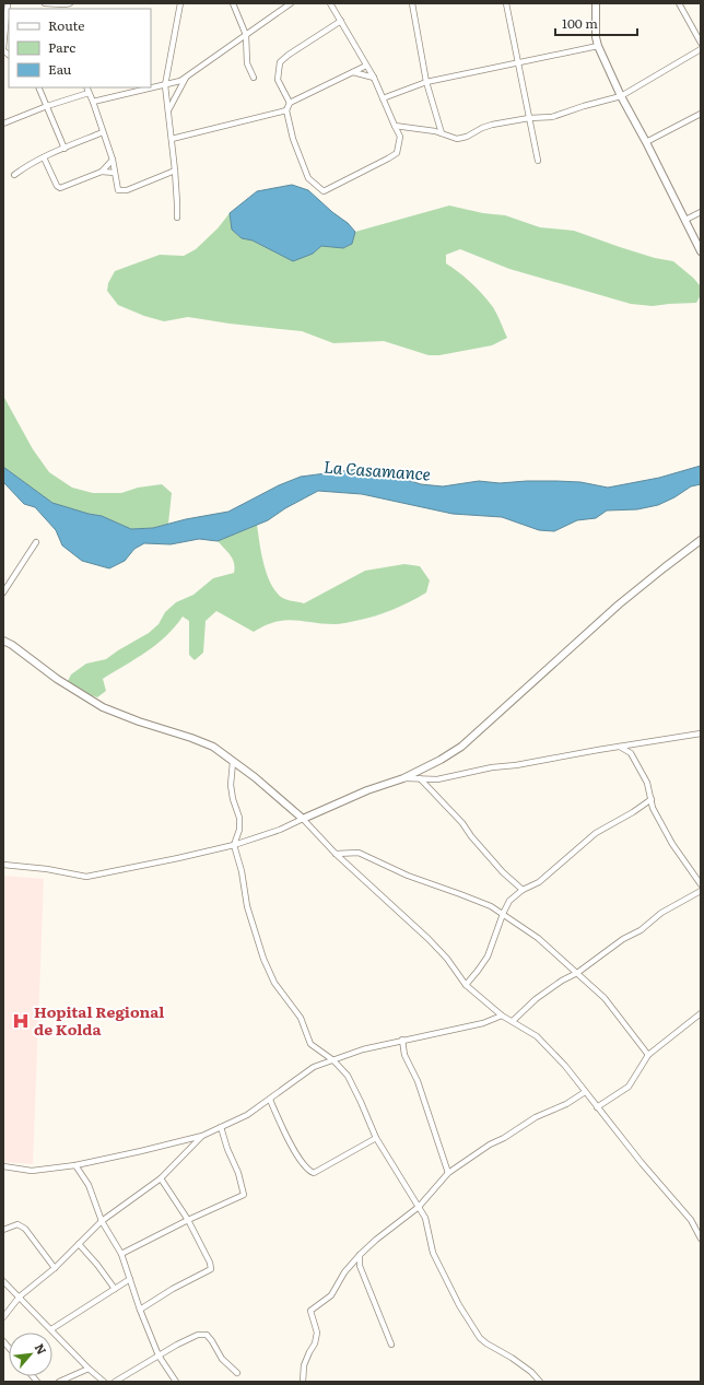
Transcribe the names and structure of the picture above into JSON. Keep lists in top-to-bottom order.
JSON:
{
  "water": ["La Casamance"],
  "places": {
    "hospital": ["Hopital Regional de Kolda"]
  },
  "legend": ["Route", "Parc", "Eau"],
  "scale_bar": "100 m",
  "north": "top right"
}
